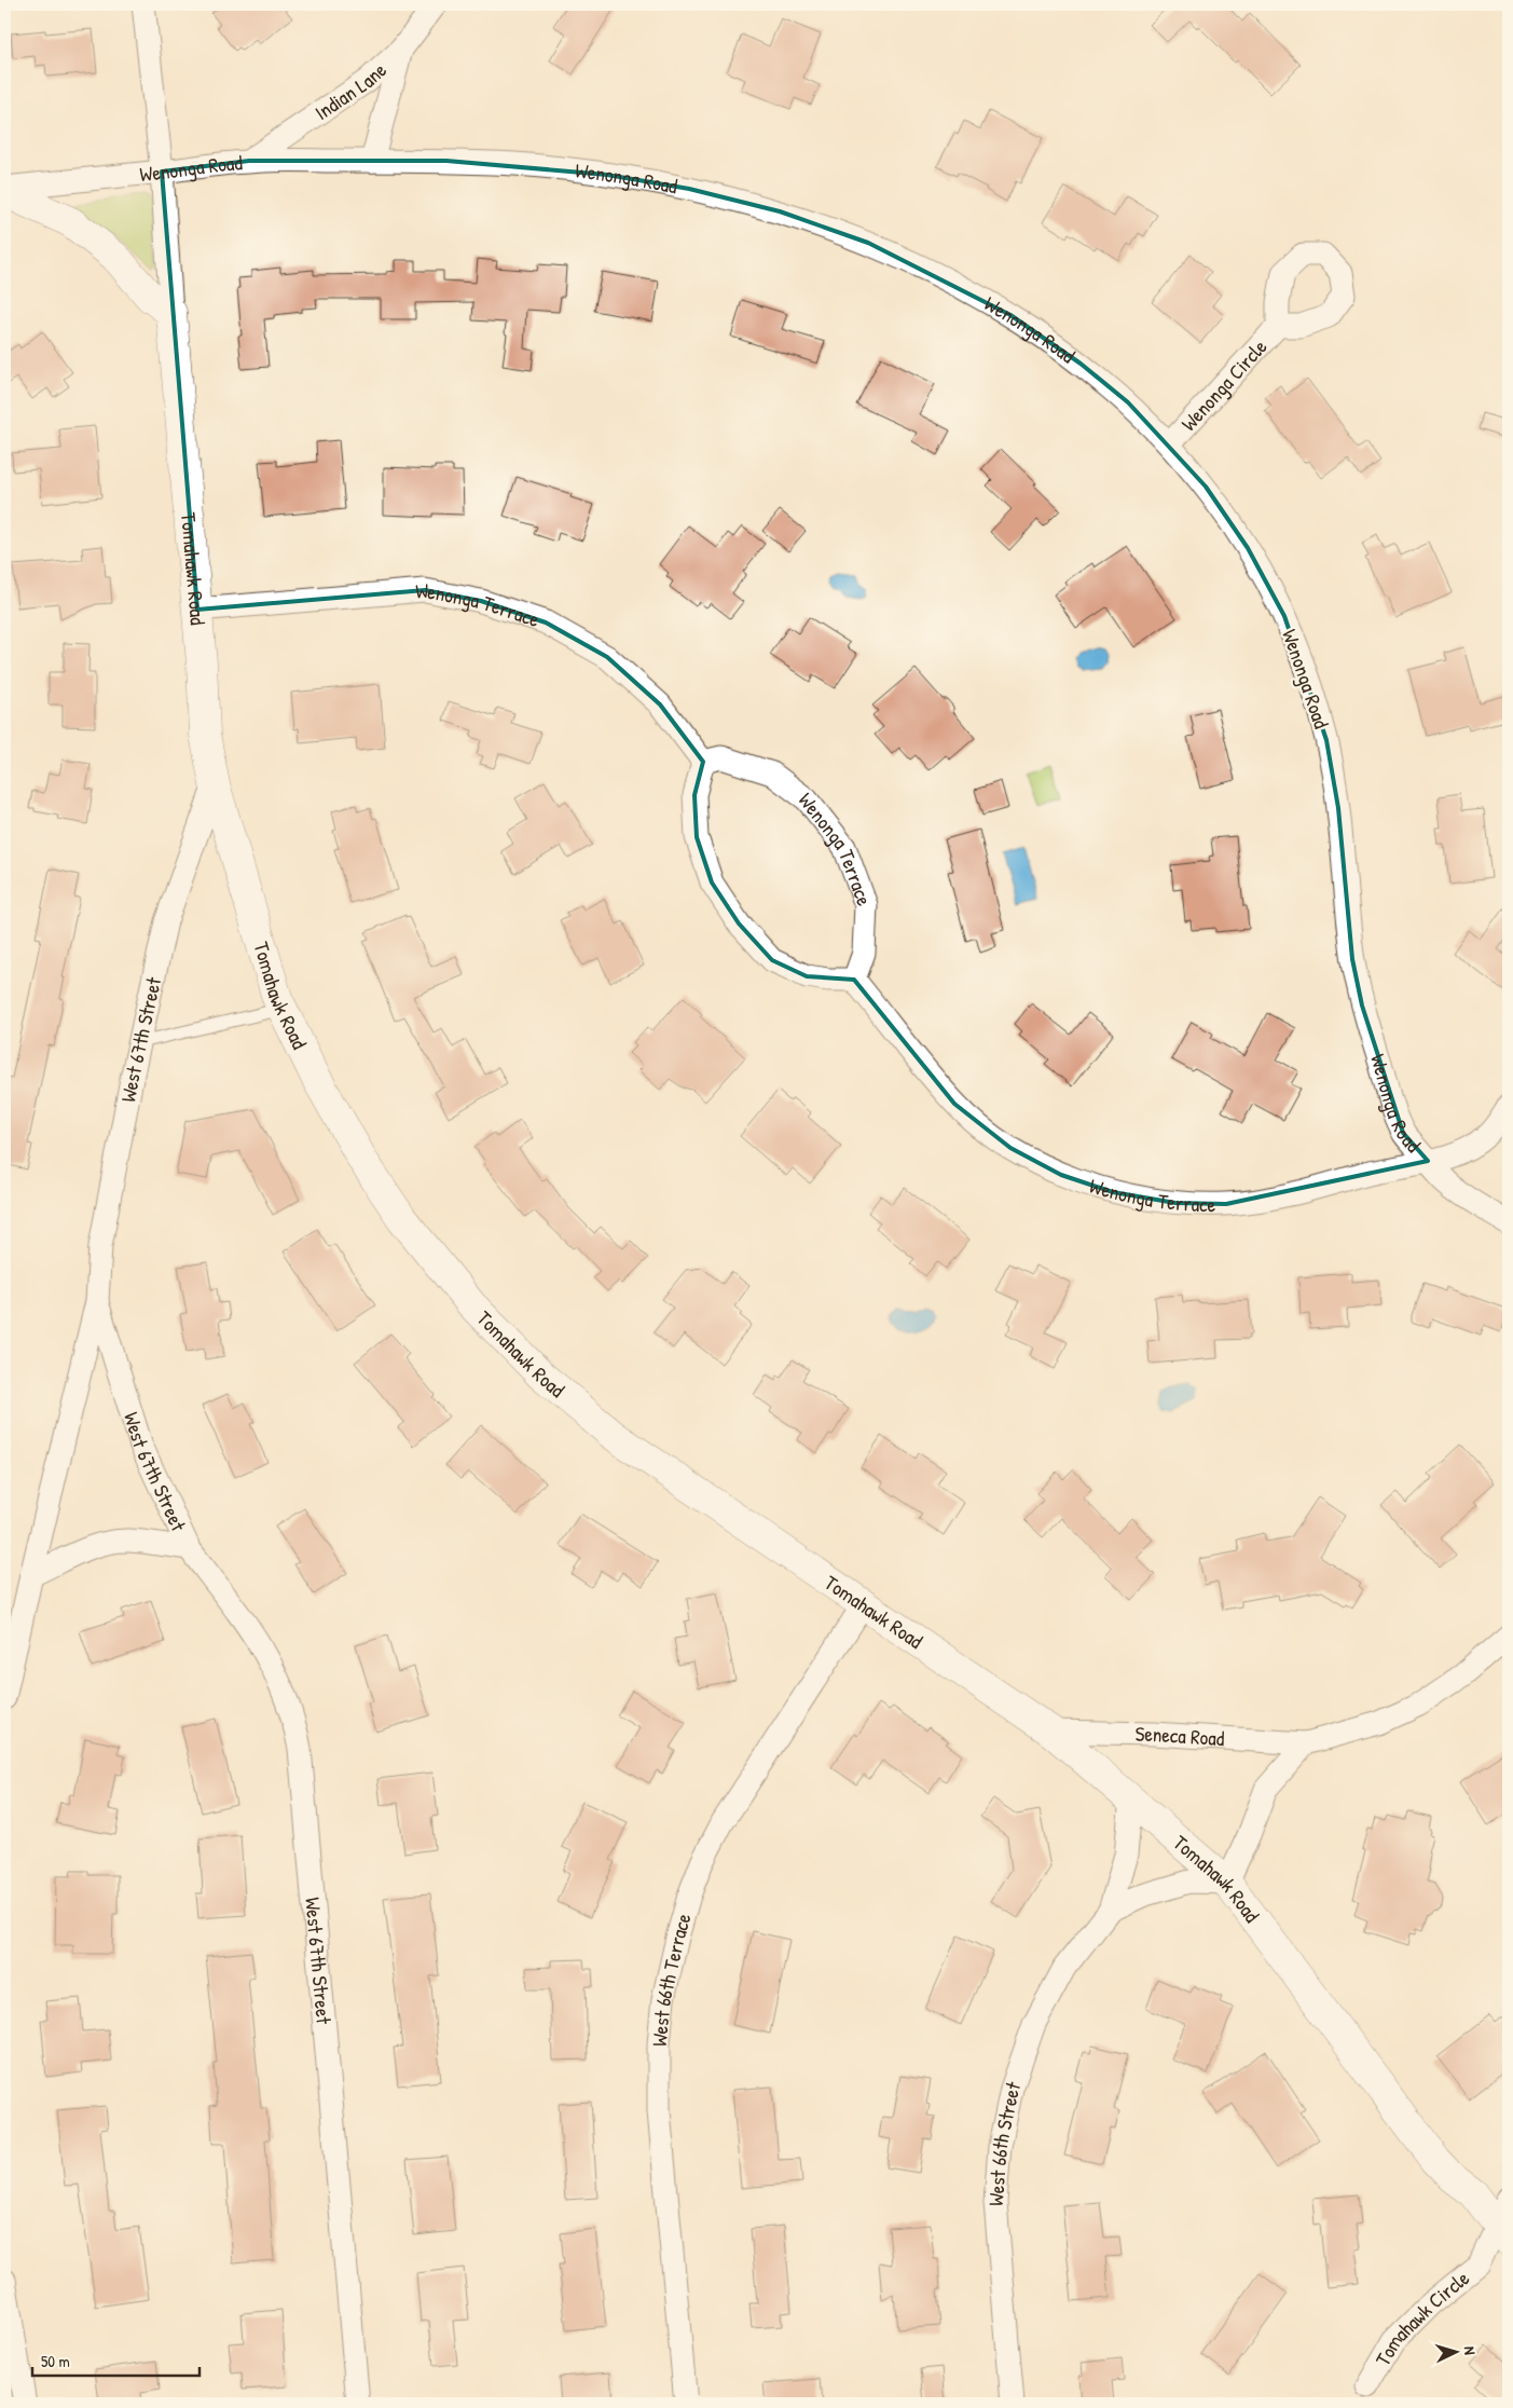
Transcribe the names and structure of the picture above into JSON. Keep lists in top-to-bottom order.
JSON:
{
  "streets": {
    "street": [
      "Indian Lane",
      "Wenonga Road",
      "Wenonga Circle",
      "Tomahawk Road",
      "Wenonga Terrace",
      "West 67th Street",
      "Seneca Road",
      "West 66th Terrace",
      "West 66th Street",
      "Tomahawk Circle"
    ]
  },
  "crossings": [
    ["Indian Lane", "Wenonga Road"],
    ["Wenonga Road", "Wenonga Circle"],
    ["Wenonga Road", "Wenonga Terrace"],
    ["Tomahawk Road", "Wenonga Terrace"],
    ["Tomahawk Road", "West 67th Street"],
    ["Tomahawk Road", "Seneca Road"],
    ["Tomahawk Road", "West 66th Terrace"],
    ["Tomahawk Road", "West 66th Street"],
    ["Tomahawk Road", "Tomahawk Circle"]
  ],
  "scale_bar": "50 m",
  "north": "right"
}
